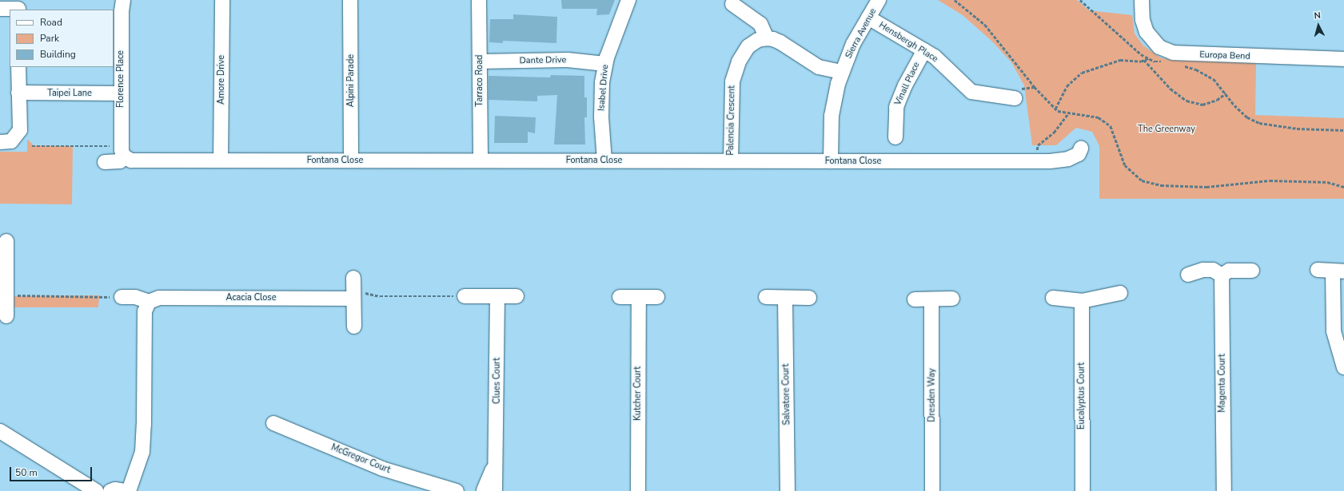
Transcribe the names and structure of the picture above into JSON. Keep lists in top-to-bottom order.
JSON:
{
  "streets": {
    "street": [
      "Sierra Avenue",
      "Hensbergh Place",
      "Europa Bend",
      "Dante Drive",
      "Florence Place",
      "Amore Drive",
      "Alpini Parade",
      "Tarraco Road",
      "Vinall Place",
      "Isabel Drive",
      "Taipei Lane",
      "Palencia Crescent",
      "Fontana Close",
      "Acacia Close",
      "Clues Court",
      "Magenta Court",
      "Kutcher Court",
      "Salvatore Court",
      "Dresden Way",
      "Eucalyptus Court",
      "McGregor Court"
    ]
  },
  "crossings": [
    ["Sierra Avenue", "Hensbergh Place"],
    ["Sierra Avenue", "Fontana Close"],
    ["Hensbergh Place", "Vinall Place"],
    ["Dante Drive", "Tarraco Road"],
    ["Dante Drive", "Isabel Drive"],
    ["Florence Place", "Taipei Lane"],
    ["Florence Place", "Fontana Close"],
    ["Amore Drive", "Fontana Close"],
    ["Alpini Parade", "Fontana Close"],
    ["Tarraco Road", "Fontana Close"],
    ["Isabel Drive", "Fontana Close"],
    ["Palencia Crescent", "Fontana Close"]
  ],
  "parks": ["The Greenway"],
  "legend": ["Road", "Park", "Building"],
  "scale_bar": "50 m",
  "north": "top"
}
